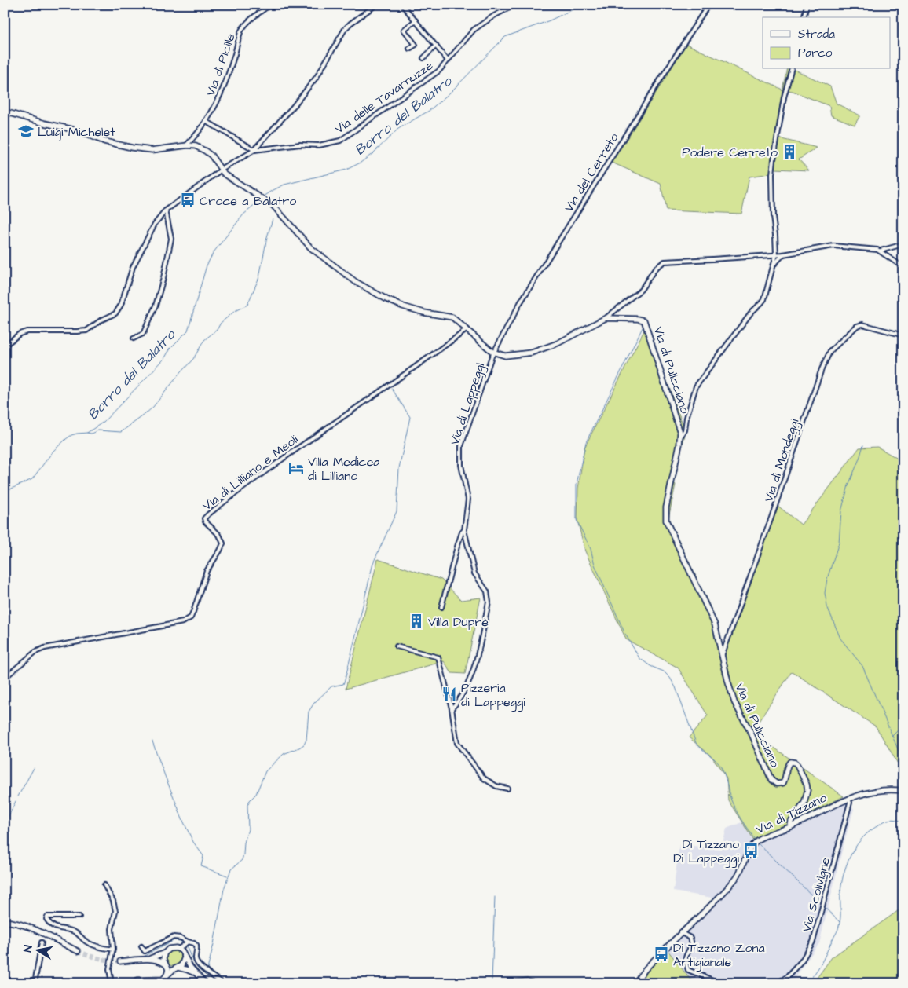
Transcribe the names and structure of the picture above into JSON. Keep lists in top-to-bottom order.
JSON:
{
  "streets": {
    "street": [
      "Via di Picille",
      "Via delle Tavarnuzze",
      "Via del Cerreto",
      "Via di Pulicciano",
      "Via di Lappeggi",
      "Via di Mondeggi",
      "Via di Lilliano e Meoli",
      "Via di Tizzano",
      "Via Scolivigne"
    ]
  },
  "crossings": [
    ["Via del Cerreto", "Via di Pulicciano"],
    ["Via del Cerreto", "Via di Lappeggi"],
    ["Via di Pulicciano", "Via di Lappeggi"],
    ["Via di Pulicciano", "Via di Mondeggi"],
    ["Via di Pulicciano", "Via di Tizzano"],
    ["Via di Tizzano", "Via Scolivigne"]
  ],
  "water": ["Borro del Balatro"],
  "places": {
    "school or university": ["Luigi Michelet"],
    "building": ["Podere Cerreto", "Villa Duprè"],
    "bus stop": ["Croce a Balatro", "Di Tizzano Di Lappeggi", "Di Tizzano Zona Artigianale"],
    "hotel": ["Villa Medicea di Lilliano"],
    "restaurant": ["Pizzeria di Lappeggi"]
  },
  "legend": ["Strada", "Parco"],
  "north": "left"
}
